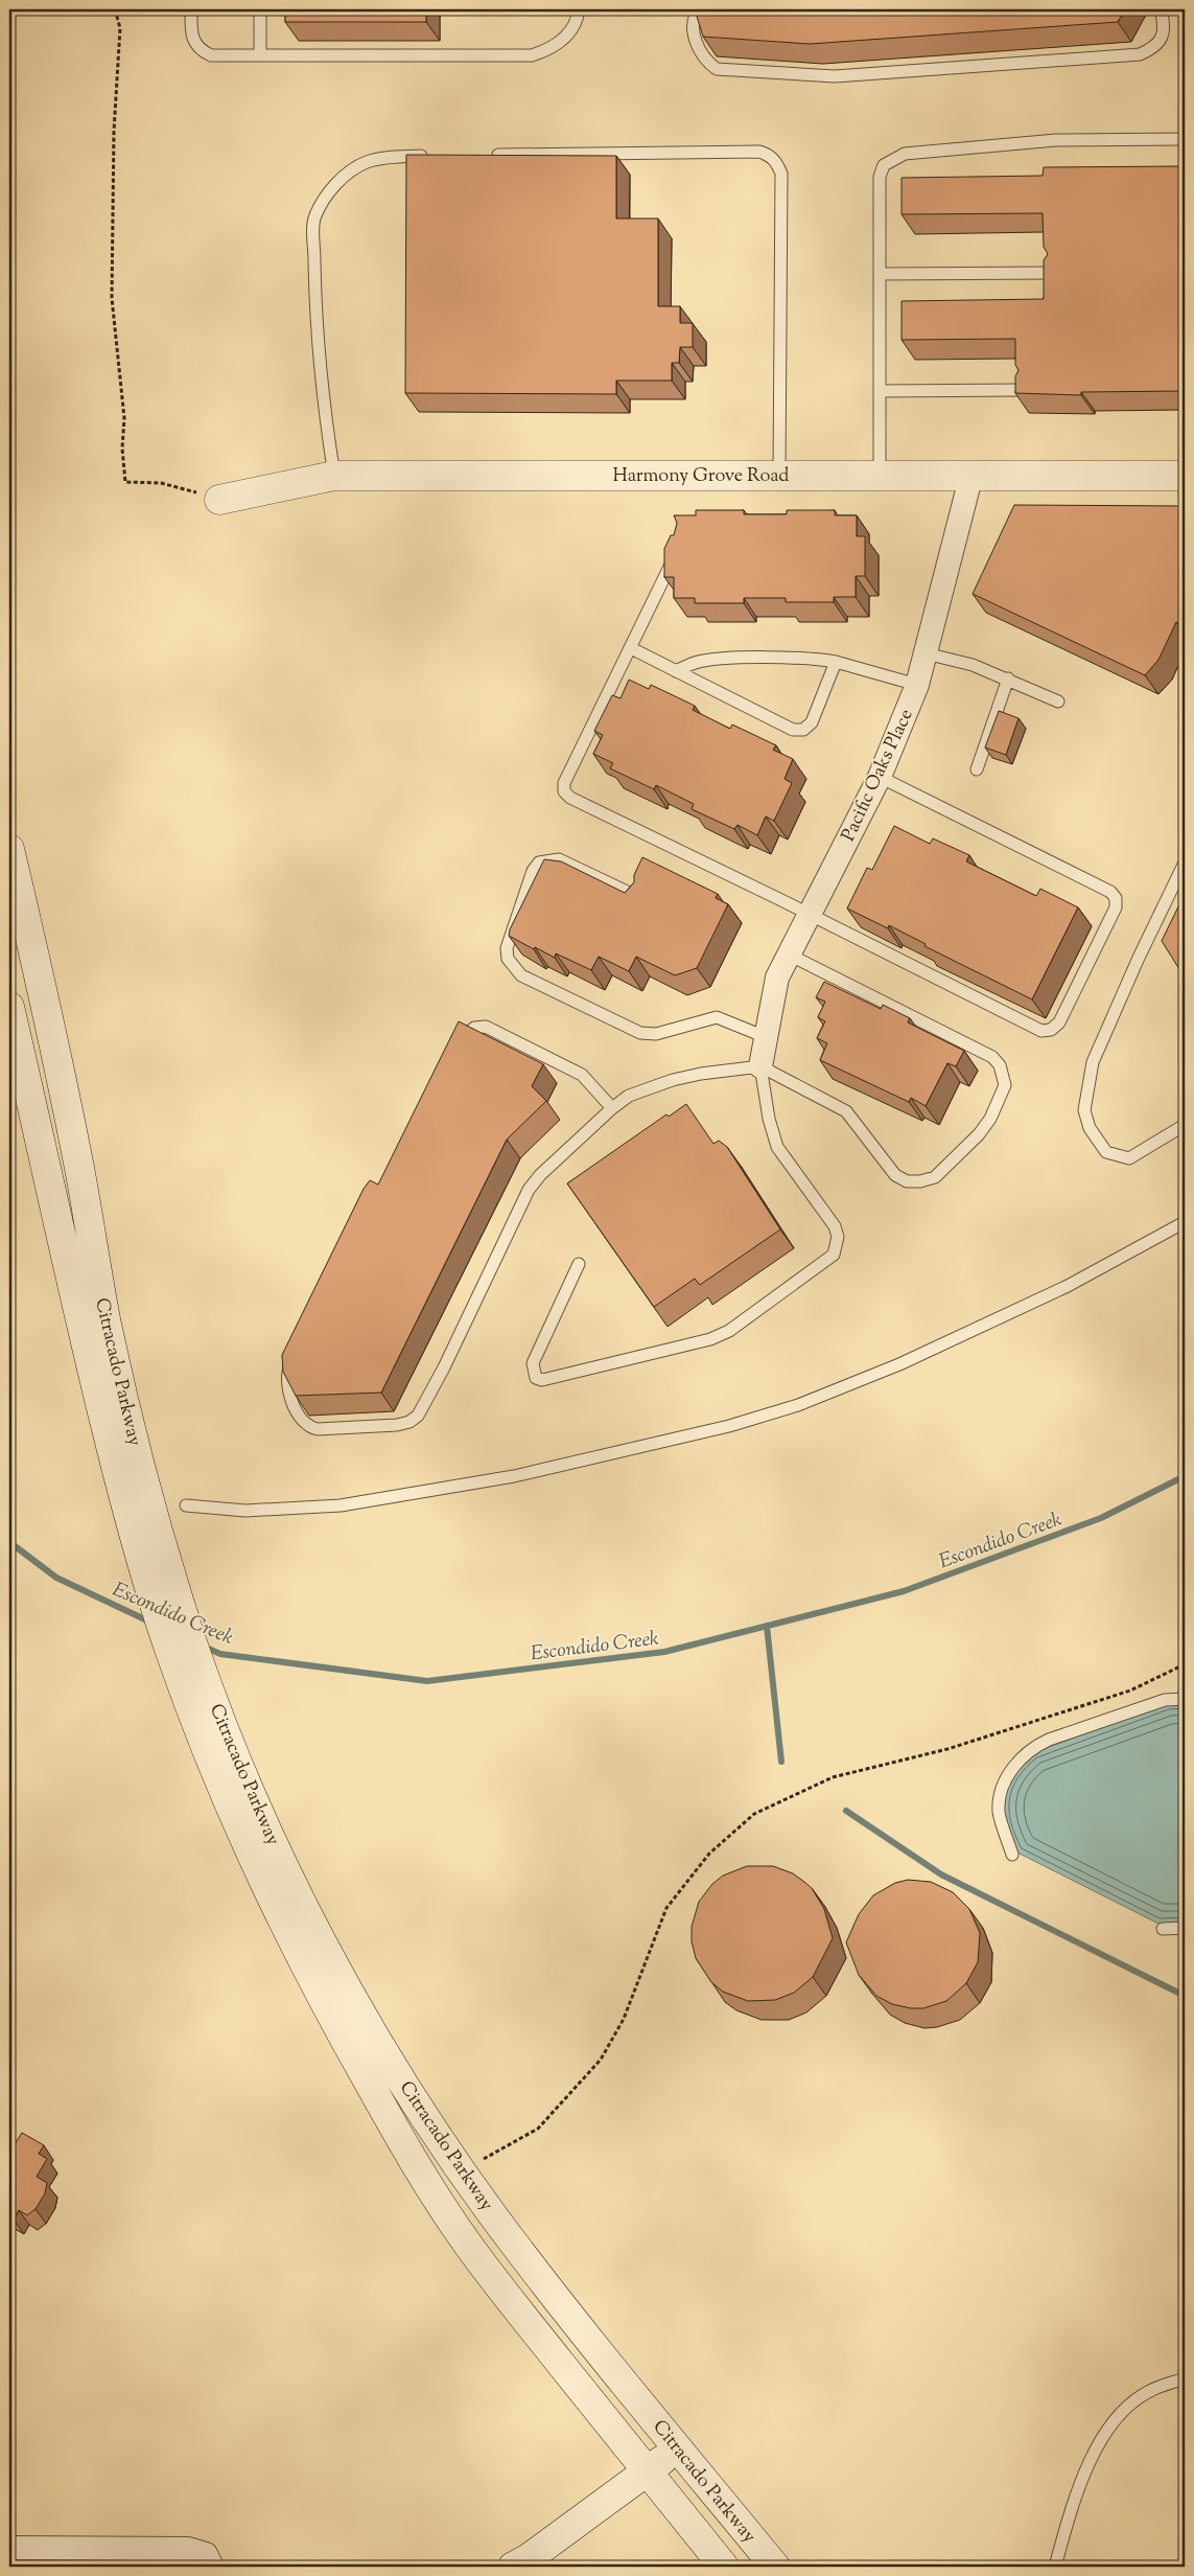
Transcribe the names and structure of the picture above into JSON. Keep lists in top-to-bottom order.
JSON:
{
  "streets": {
    "main road": ["Harmony Grove Road", "Citracado Parkway"],
    "street": ["Pacific Oaks Place"]
  },
  "crossings": [
    ["Harmony Grove Road", "Pacific Oaks Place"]
  ],
  "water": ["Escondido Creek"]
}
